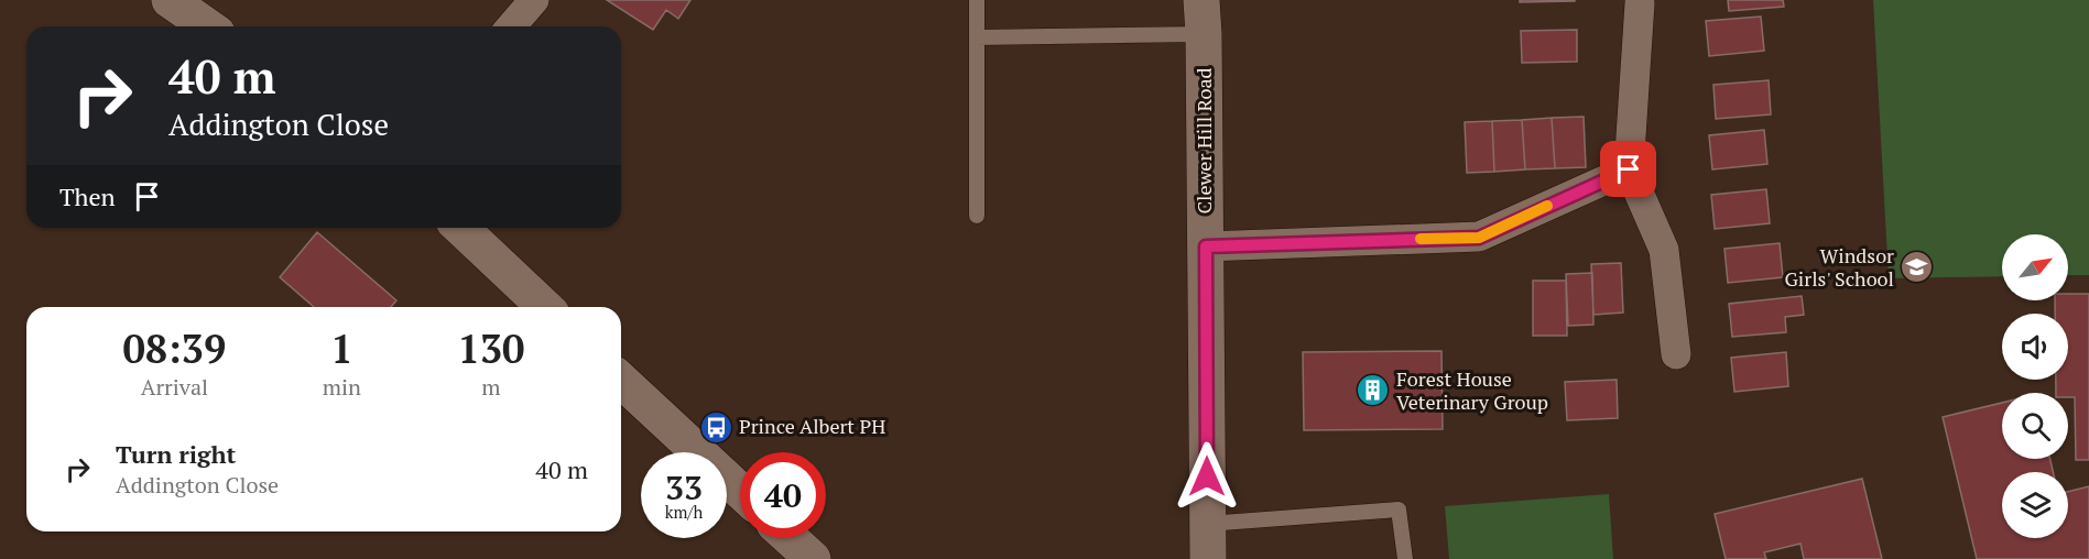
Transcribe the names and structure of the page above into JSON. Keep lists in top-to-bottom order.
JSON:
{
  "streets": {
    "street": ["Clewer Hill Road"]
  },
  "places": {
    "school or university": ["Windsor Girls' School"],
    "building": ["Forest House Veterinary Group"],
    "bus stop": ["Prince Albert PH"]
  },
  "north": "top right",
  "page": {
    "turn": ["40 m", "Addington Close"],
    "then": "Then",
    "eta": [
      "08:39",
      "Arrival",
      "1",
      "min",
      "130",
      "m"
    ],
    "list": [
      {
        "name": "Turn right",
        "note": "Addington Close",
        "value": "40 m"
      }
    ],
    "speed": "33 km/h",
    "limit": "40"
  }
}
